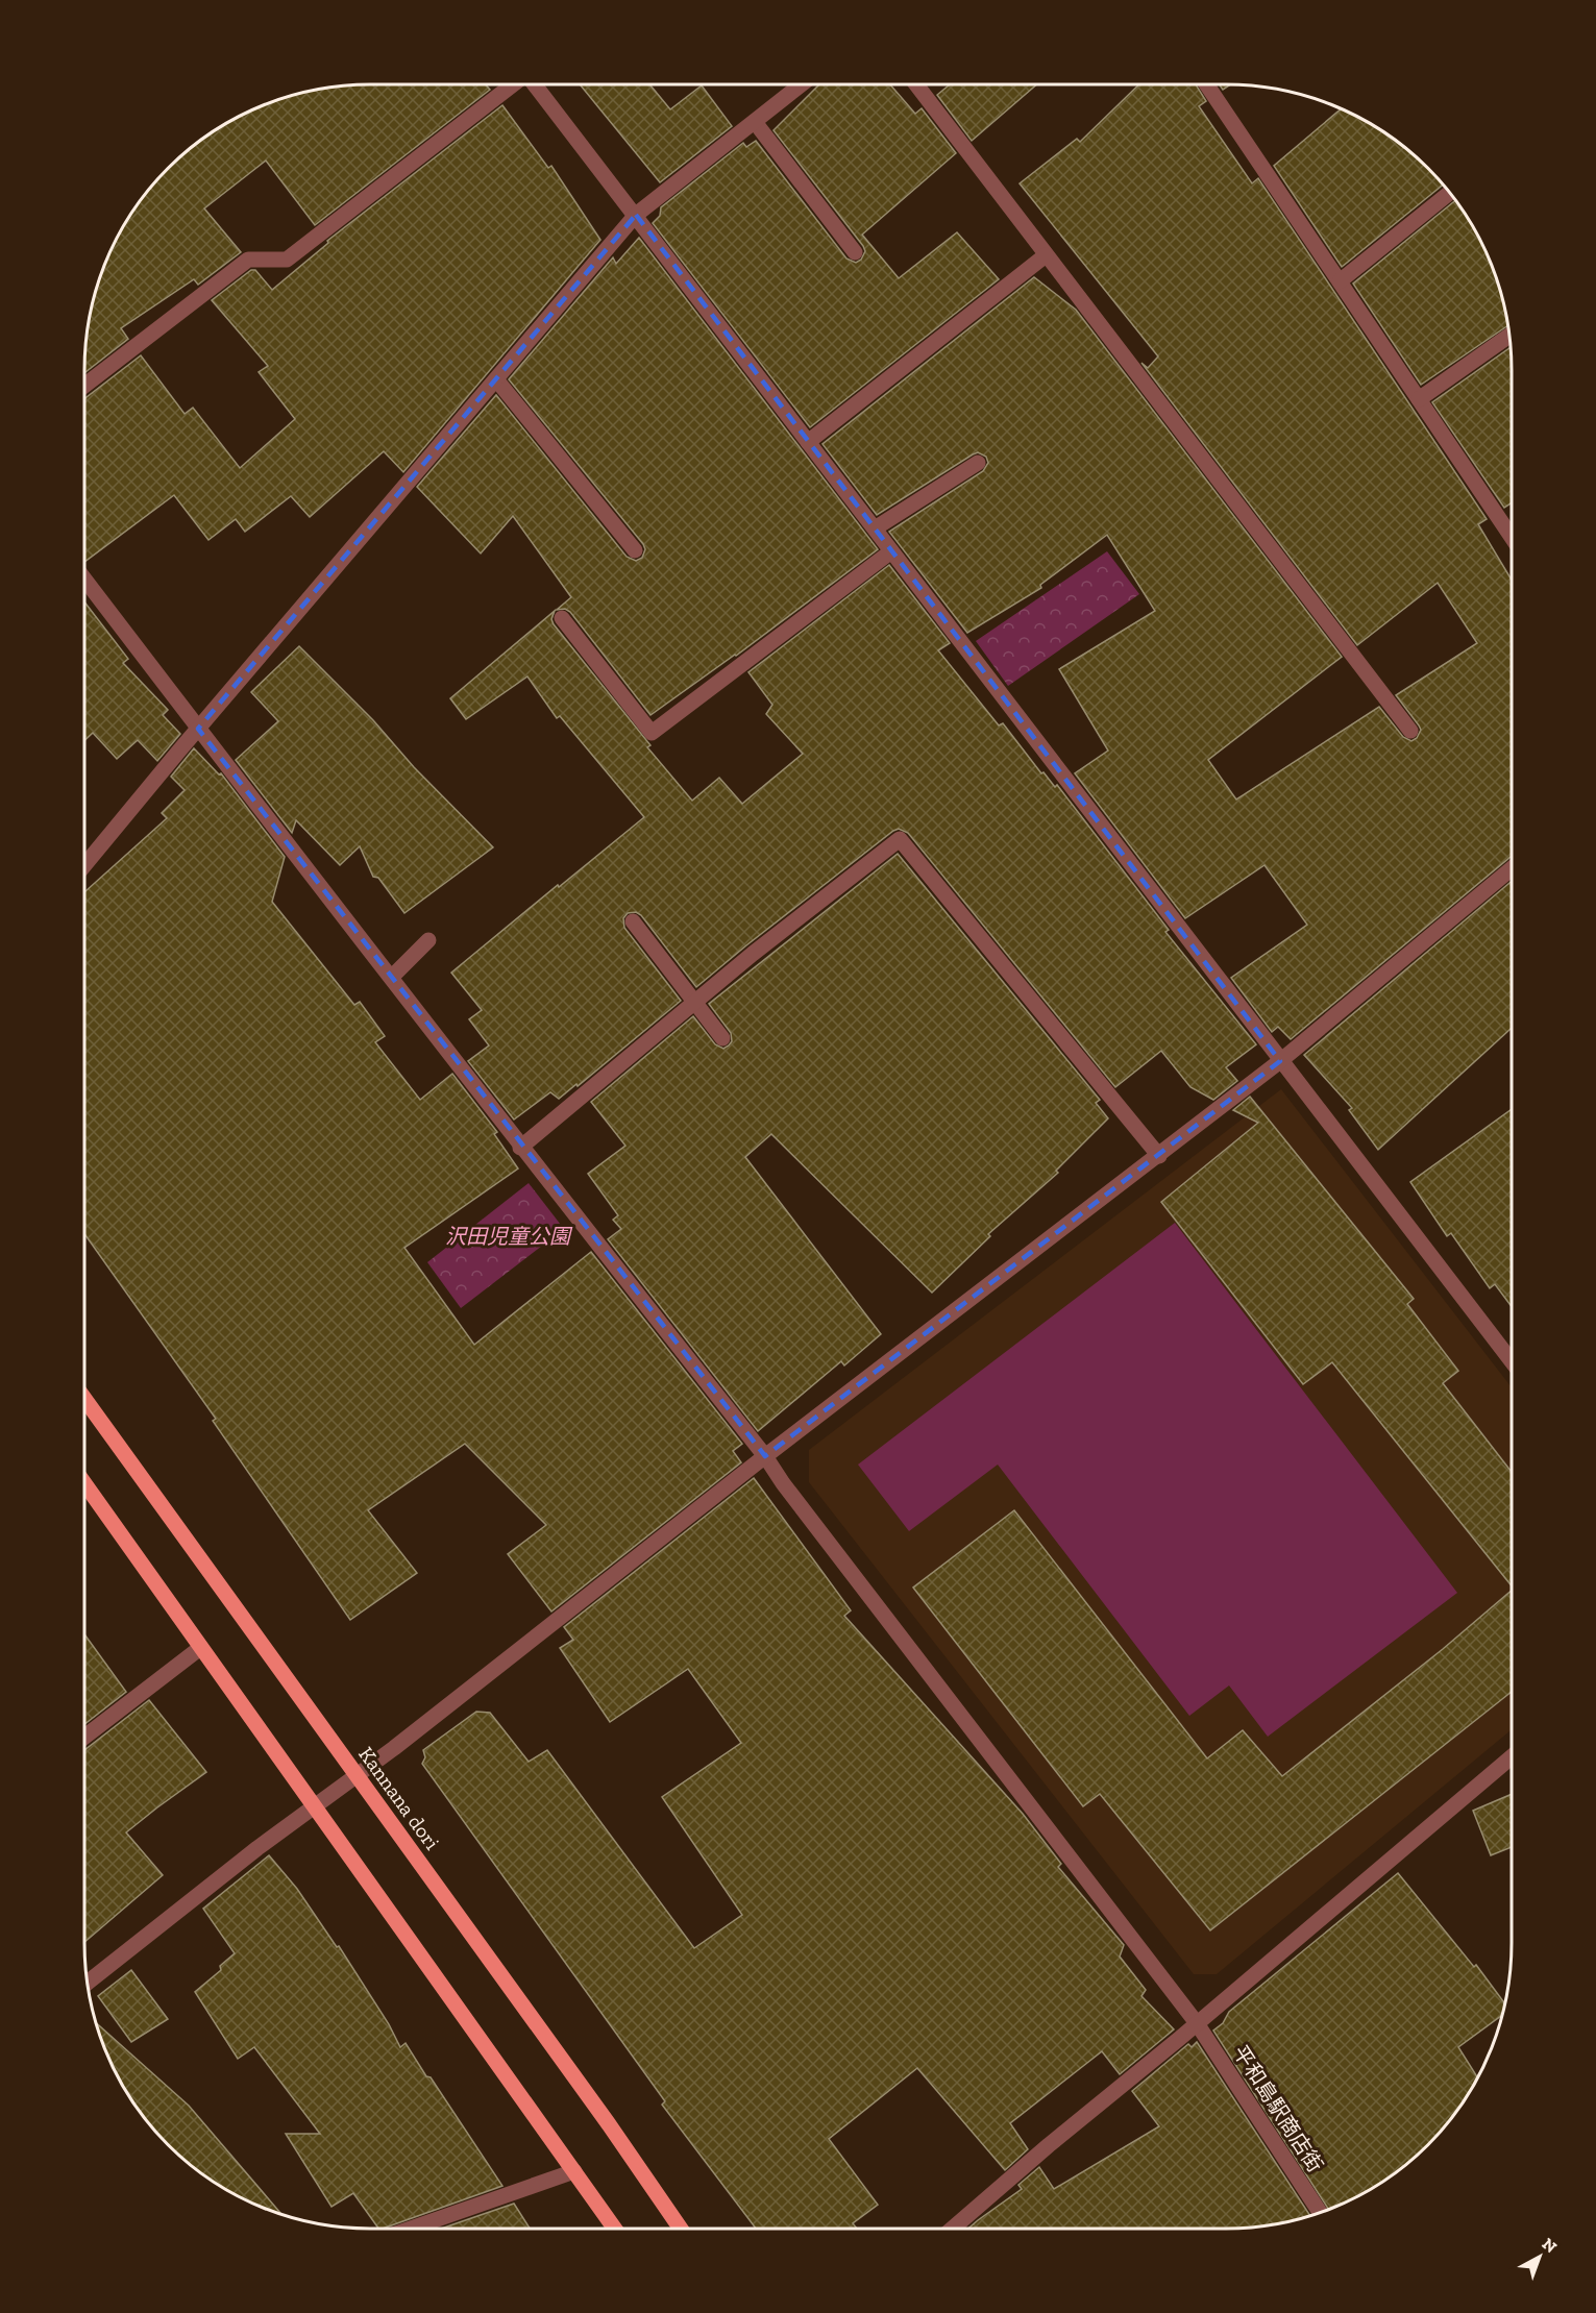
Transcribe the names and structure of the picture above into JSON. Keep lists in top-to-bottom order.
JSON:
{
  "streets": {
    "main road": ["Kannana dori"],
    "street": ["平和島駅商店街"]
  },
  "parks": ["沢田児童公園"],
  "north": "top right"
}
